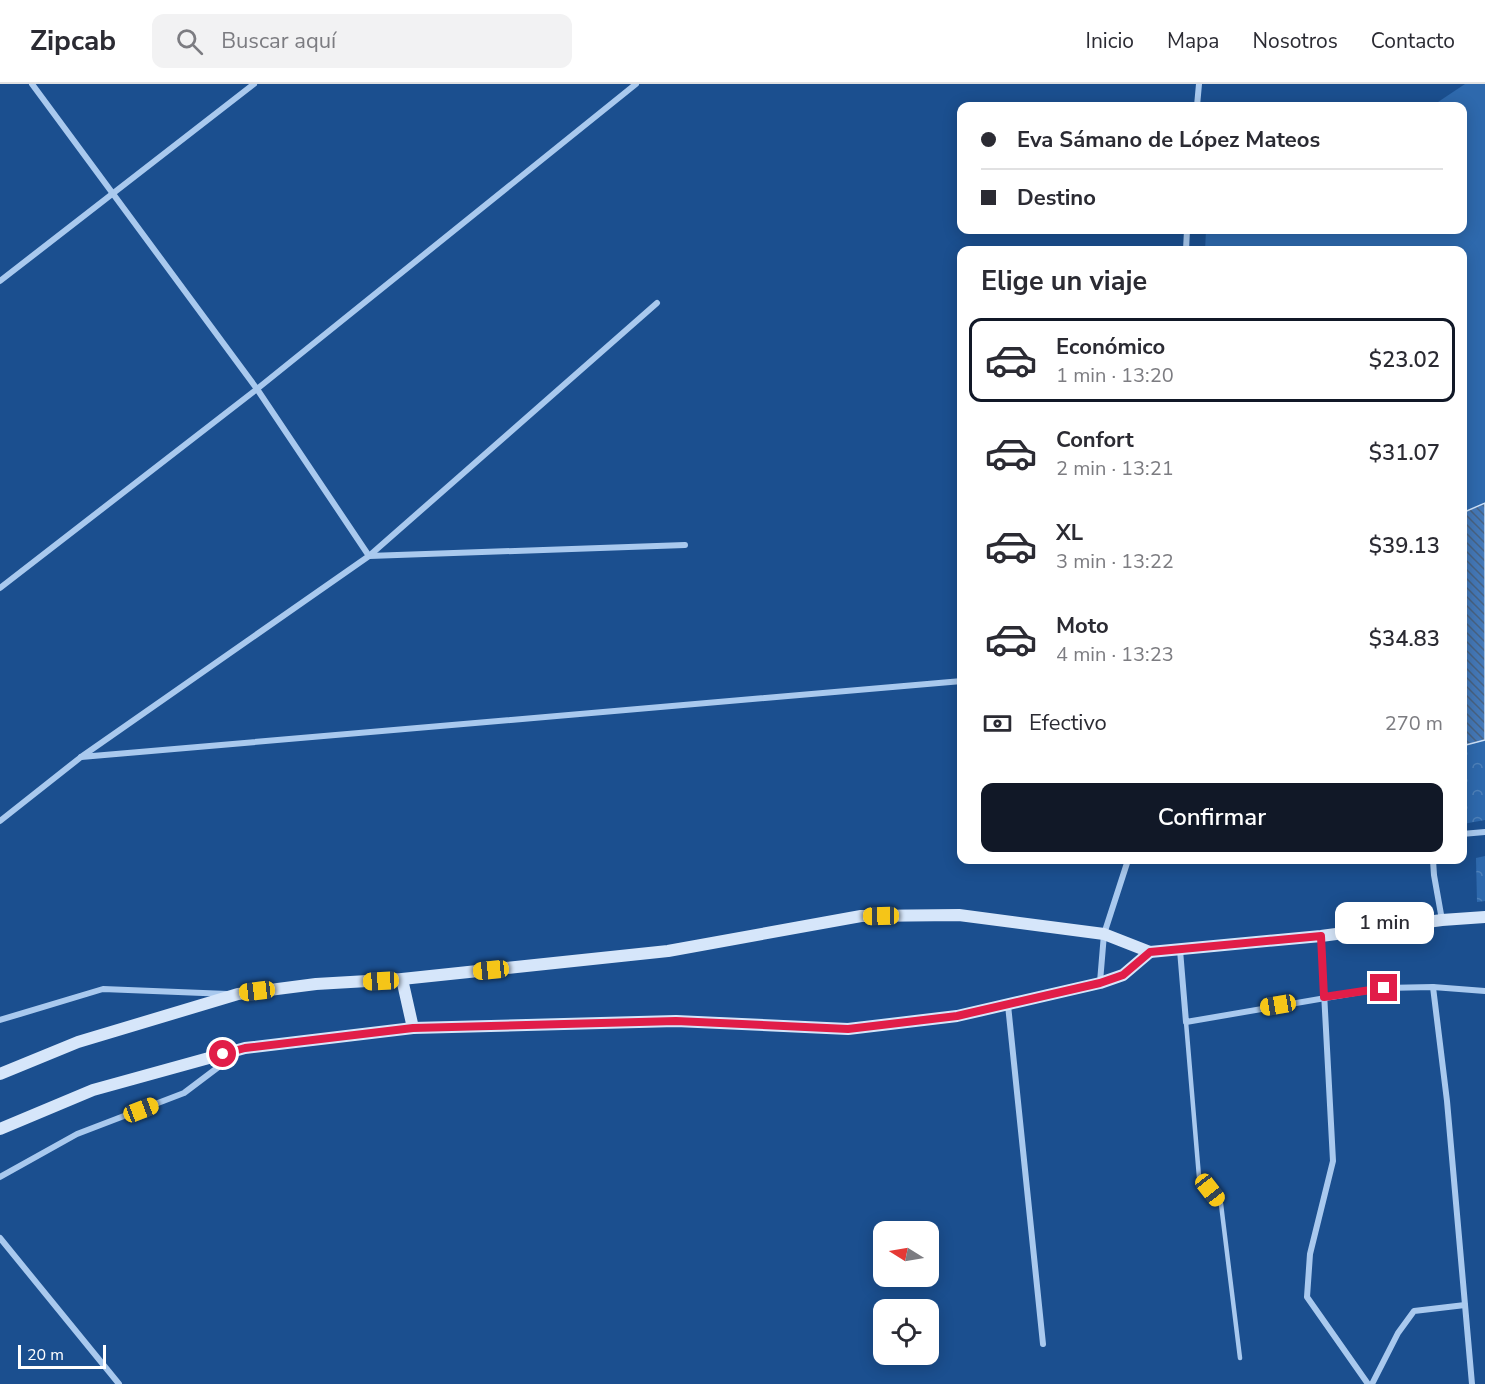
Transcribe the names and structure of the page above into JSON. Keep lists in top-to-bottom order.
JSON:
{
  "scale_bar": "20 m",
  "north": "left",
  "page": {
    "header": "Zipcab",
    "search": "Buscar aquí",
    "nav": [
      "Inicio",
      "Mapa",
      "Nosotros",
      "Contacto"
    ],
    "banner": ["Eva Sámano de López Mateos", "Destino"],
    "heading": "Elige un viaje",
    "list": [
      {
        "name": "Económico",
        "note": "1 min · 13:20",
        "value": "$23.02"
      },
      {
        "name": "Confort",
        "note": "2 min · 13:21",
        "value": "$31.07"
      },
      {
        "name": "XL",
        "note": "3 min · 13:22",
        "value": "$39.13"
      },
      {
        "name": "Moto",
        "note": "4 min · 13:23",
        "value": "$34.83"
      }
    ],
    "pay": ["Efectivo", "270 m"],
    "buttons": "Confirmar",
    "bubble": "1 min",
    "scale": "20 m"
  }
}
